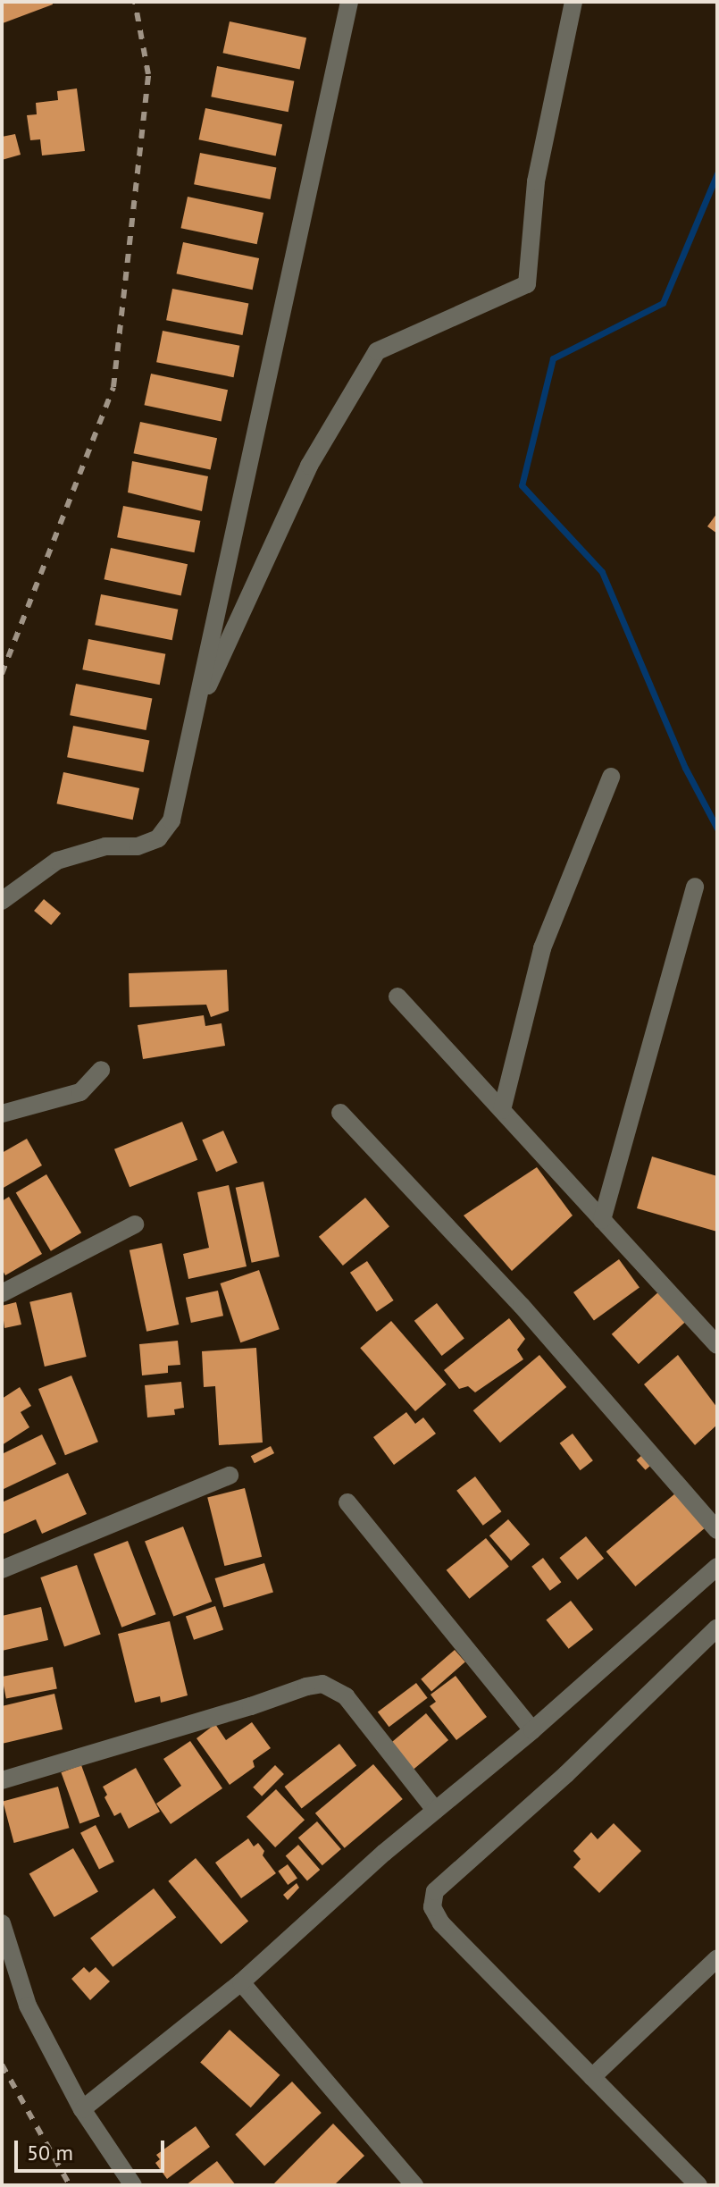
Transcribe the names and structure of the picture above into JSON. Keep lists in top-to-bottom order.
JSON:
{
  "scale_bar": "50 m"
}
